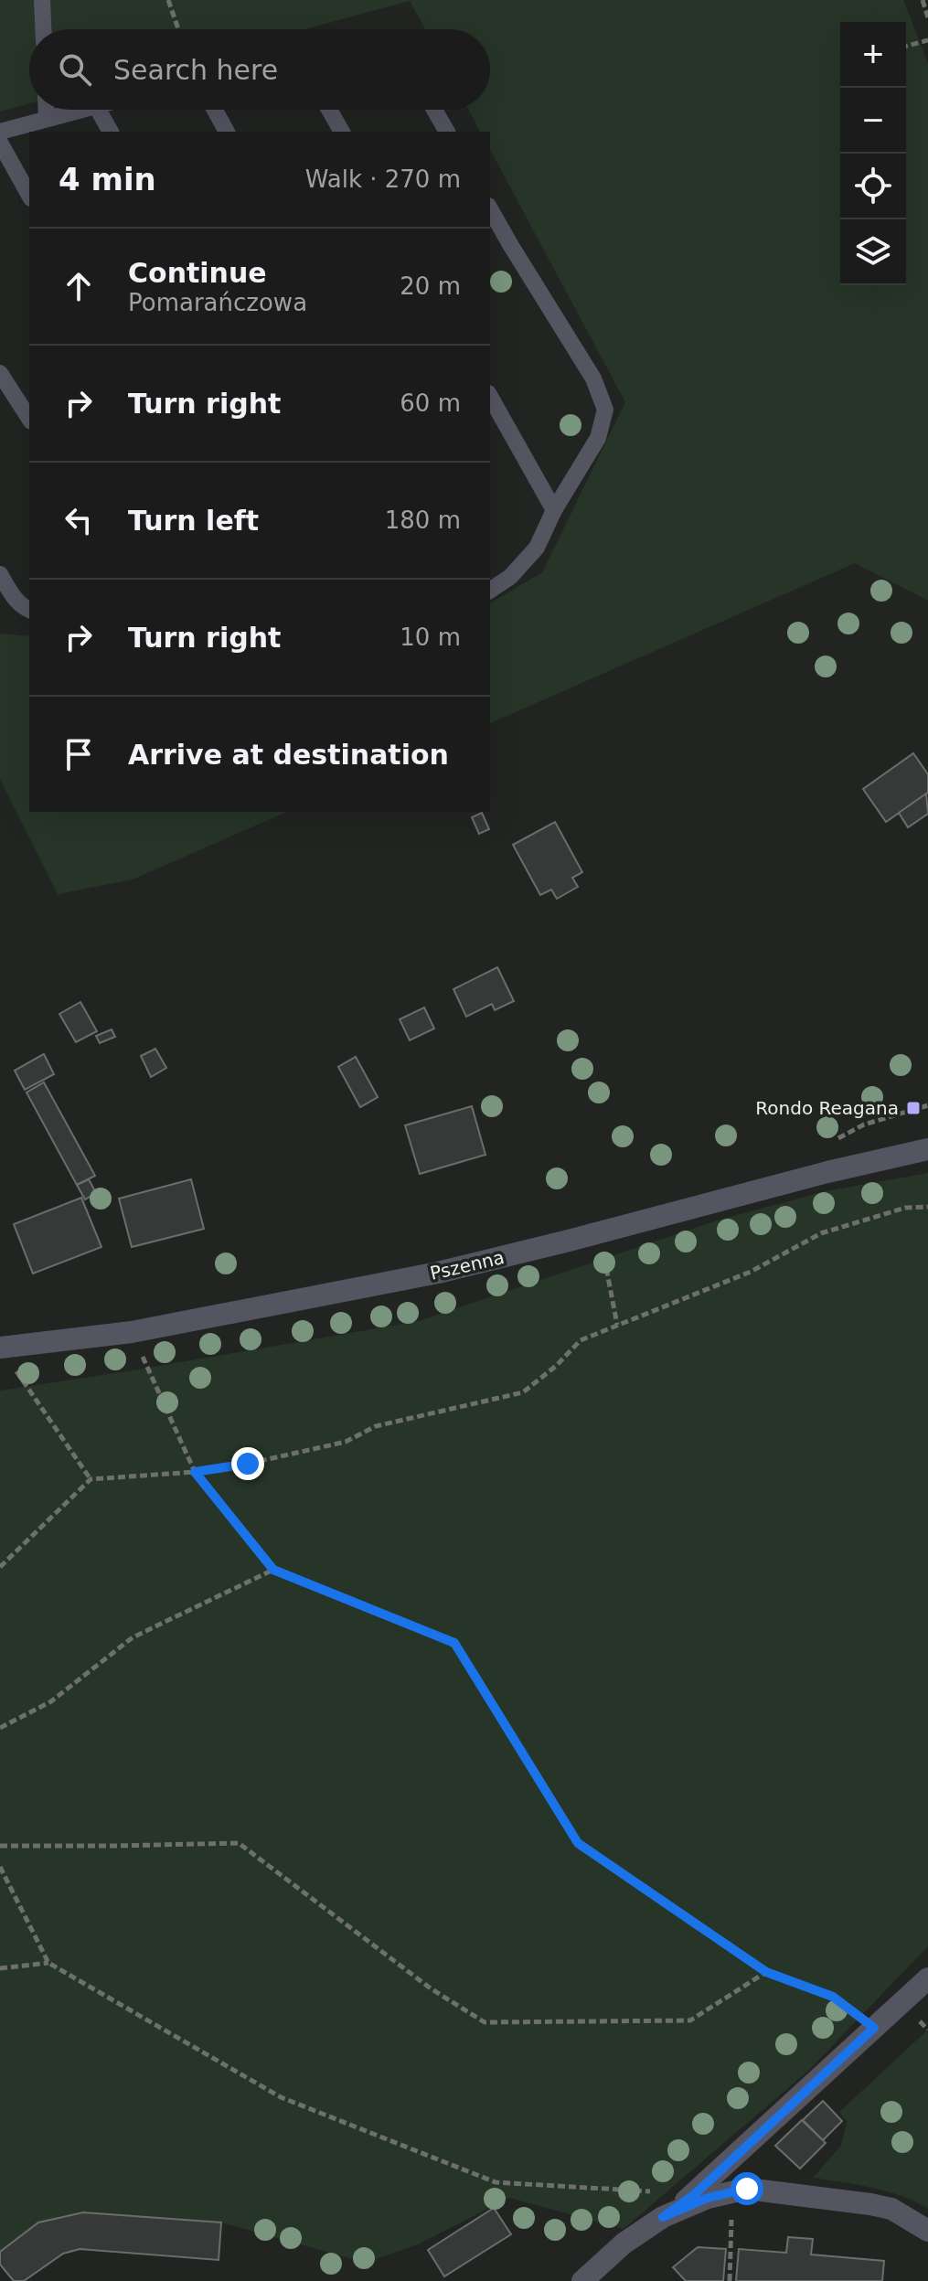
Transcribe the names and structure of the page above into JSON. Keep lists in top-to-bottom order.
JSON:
{
  "streets": {
    "street": ["Pszenna"]
  },
  "places": {
    "transit": ["Rondo Reagana"]
  },
  "page": {
    "map_buttons": ["+", "−"],
    "search": "Search here",
    "heading": ["4 min", "Walk · 270 m"],
    "list": [
      ["Continue", "Pomarańczowa", "20 m"],
      ["Turn right", "60 m"],
      ["Turn left", "180 m"],
      ["Turn right", "10 m"],
      "Arrive at destination"
    ]
  }
}
